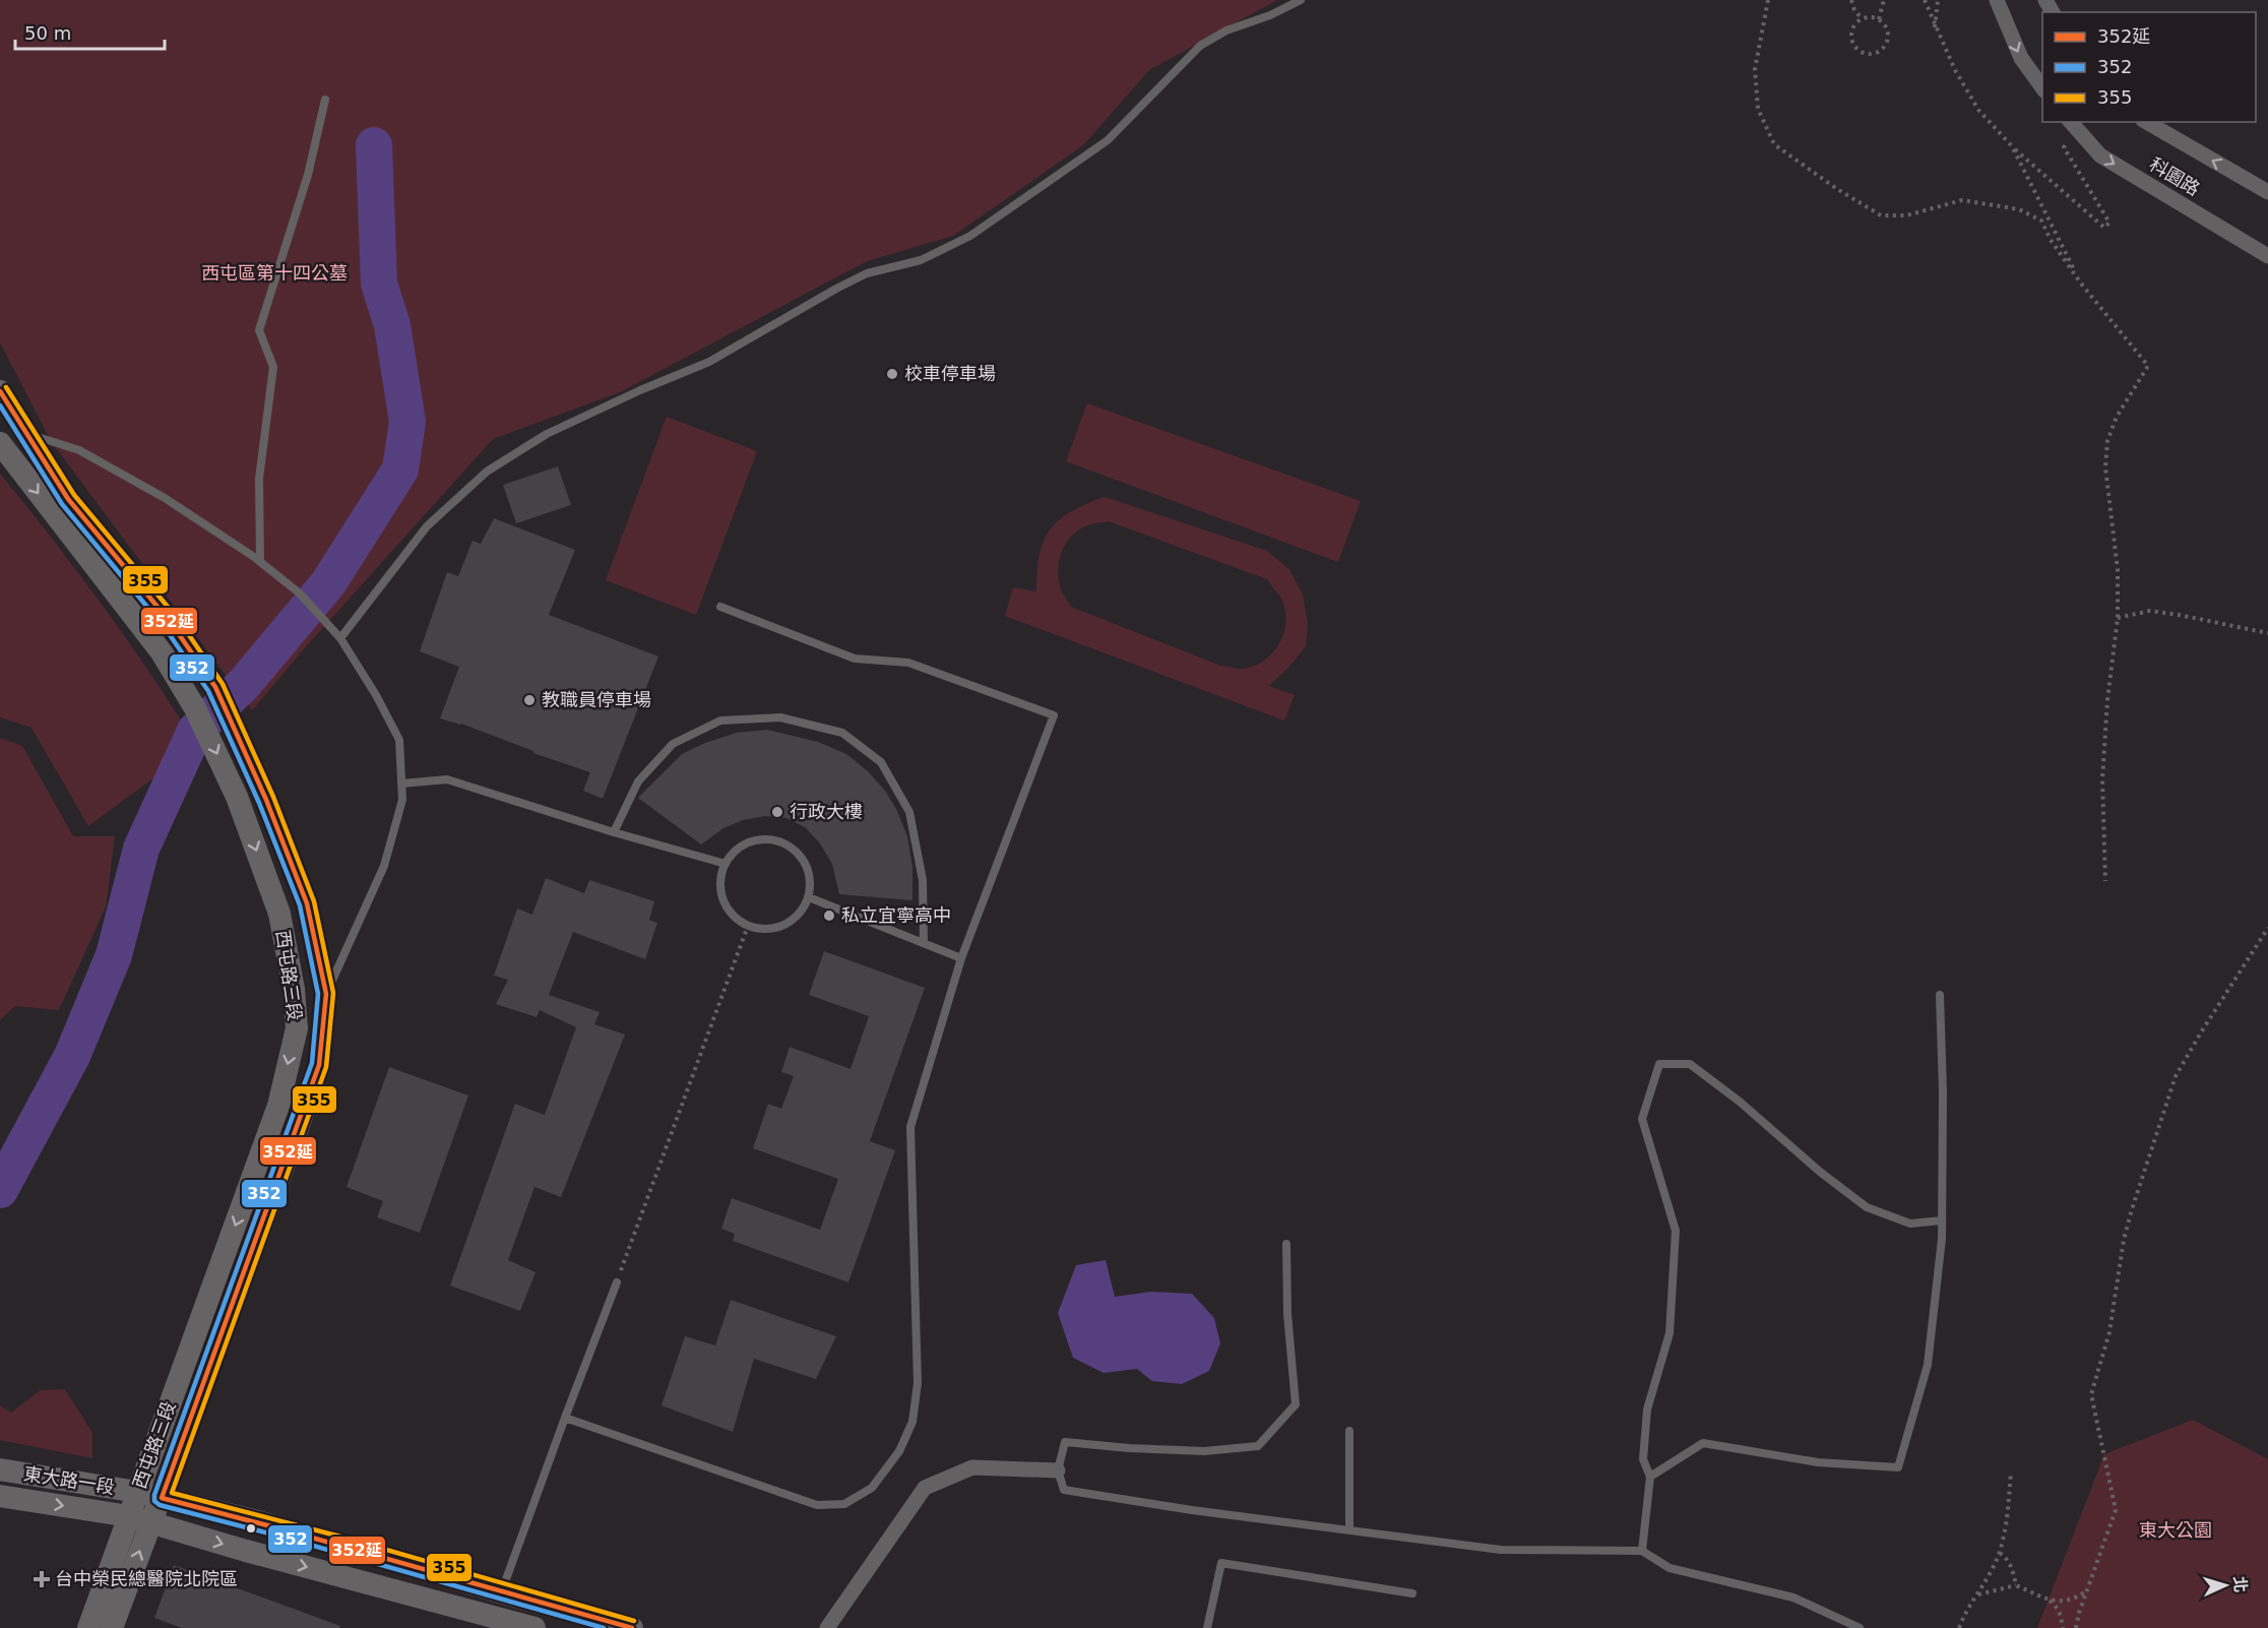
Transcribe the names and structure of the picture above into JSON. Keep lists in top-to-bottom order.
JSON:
{
  "streets": {
    "street": ["科園路", "西屯路三段", "東大路一段"]
  },
  "crossings": [
    ["西屯路三段", "東大路一段"]
  ],
  "parks": ["西屯區第十四公墓", "東大公園"],
  "places": {
    "other": [
      "校車停車場",
      "教職員停車場",
      "行政大樓",
      "私立宜寧高中"
    ],
    "health": ["台中榮民總醫院北院區"]
  },
  "lines": ["transit line 355", "transit line 352延", "transit line 352"],
  "legend": ["352延", "352", "355"],
  "scale_bar": "50 m",
  "north": "right"
}
